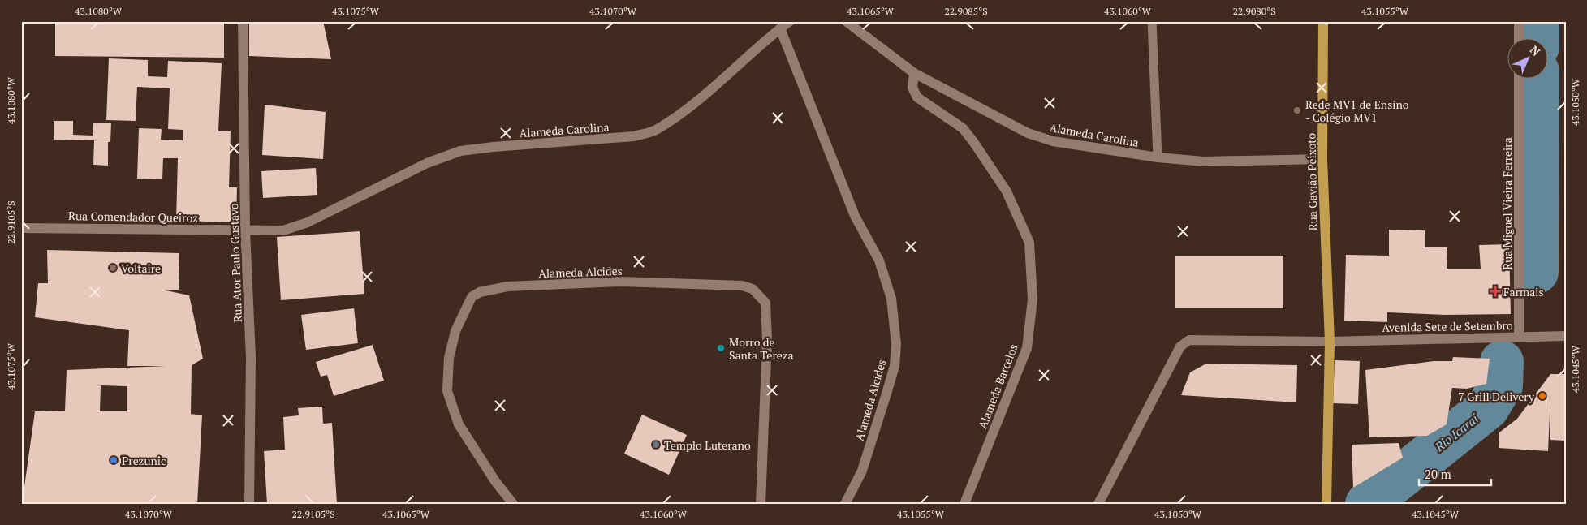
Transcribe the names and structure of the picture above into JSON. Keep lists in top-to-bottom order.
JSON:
{
  "streets": {
    "main road": ["Rua Gavião Peixoto"],
    "street": [
      "Alameda Carolina",
      "Rua Miguel Vieira Ferreira",
      "Rua Comendador Queiroz",
      "Rua Ator Paulo Gustavo",
      "Alameda Alcides",
      "Avenida Sete de Setembro",
      "Alameda Barcelos"
    ]
  },
  "crossings": [
    ["Alameda Carolina", "Rua Gavião Peixoto"],
    ["Alameda Carolina", "Rua Comendador Queiroz"],
    ["Alameda Carolina", "Rua Ator Paulo Gustavo"],
    ["Alameda Carolina", "Alameda Alcides"],
    ["Alameda Carolina", "Alameda Barcelos"],
    ["Rua Gavião Peixoto", "Avenida Sete de Setembro"],
    ["Rua Miguel Vieira Ferreira", "Avenida Sete de Setembro"],
    ["Rua Comendador Queiroz", "Rua Ator Paulo Gustavo"]
  ],
  "water": ["Rio Icaraí"],
  "places": {
    "other": [
      "Rede MV1 de Ensino - Colégio MV1",
      "Voltaire",
      "Morro de Santa Tereza",
      "7 Grill Delivery",
      "Templo Luterano",
      "Prezunic"
    ],
    "health": ["Farmais"]
  },
  "scale_bar": "20 m",
  "north": "top right",
  "coordinates": [
    "43.1080°W",
    "43.1075°W",
    "43.1070°W",
    "43.1065°W",
    "22.9085°S",
    "43.1060°W",
    "22.9080°S",
    "43.1055°W",
    "43.1050°W",
    "22.9105°S",
    "43.1045°W"
  ]
}
